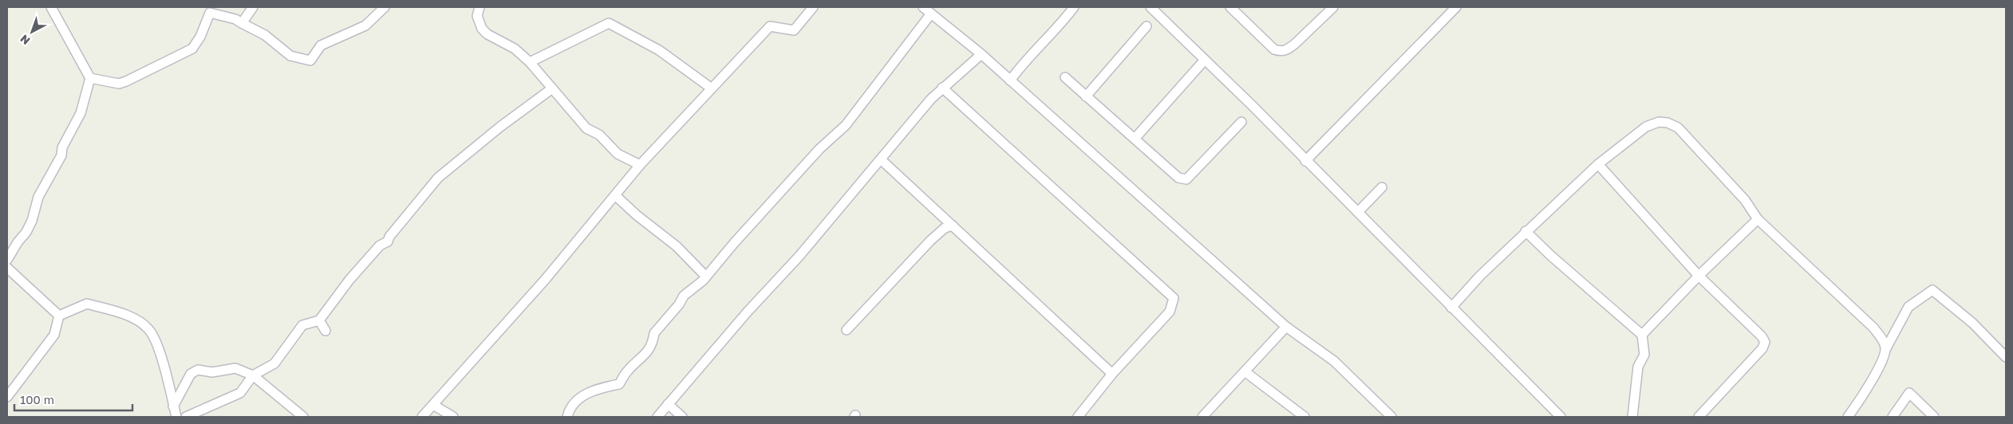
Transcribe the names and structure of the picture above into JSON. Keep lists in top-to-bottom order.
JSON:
{
  "scale_bar": "100 m",
  "north": "bottom left"
}
